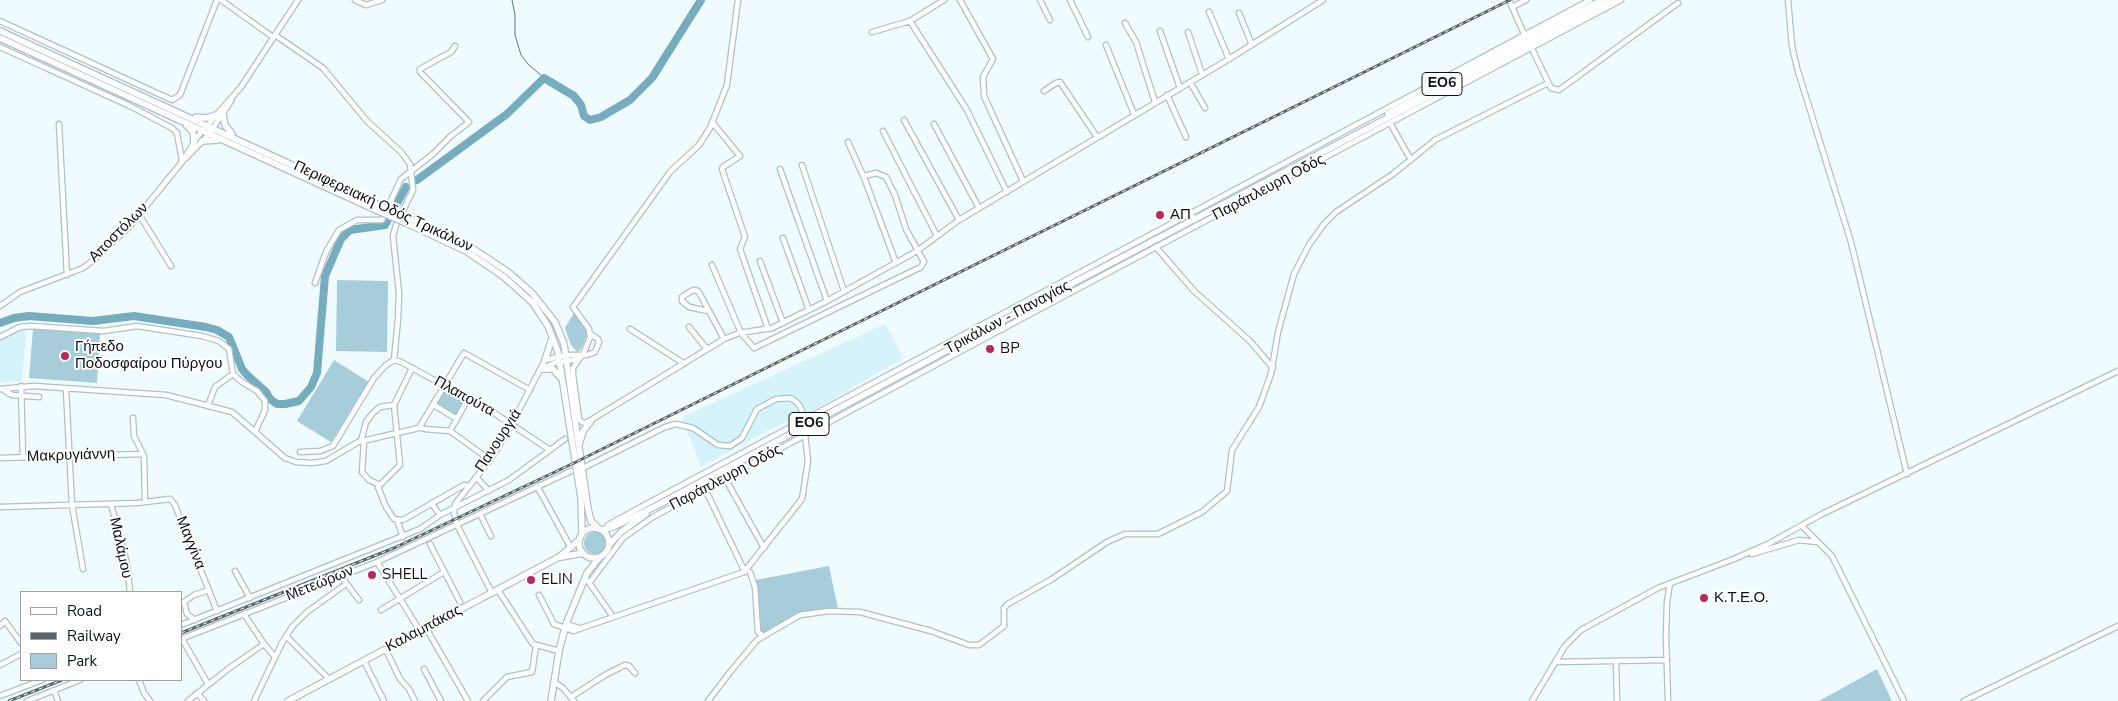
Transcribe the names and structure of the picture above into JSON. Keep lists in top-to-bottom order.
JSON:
{
  "streets": {
    "main road": [
      "ΕΟ6",
      "Περιφερειακή Οδός Τρικάλων",
      "Τρικάλων - Παναγίας",
      "Καλαμπάκας"
    ],
    "street": [
      "Παράπλευρη Οδός",
      "Αποστόλων",
      "Πλαπούτα",
      "Πανουργιά",
      "Μακρυγιάννη",
      "Μαγγίνα",
      "Μαλάμου",
      "Μετεώρων"
    ]
  },
  "crossings": [
    ["ΕΟ6", "Παράπλευρη Οδός"],
    ["ΕΟ6", "Περιφερειακή Οδός Τρικάλων"],
    ["ΕΟ6", "Τρικάλων - Παναγίας"],
    ["ΕΟ6", "Καλαμπάκας"],
    ["Παράπλευρη Οδός", "Περιφερειακή Οδός Τρικάλων"],
    ["Παράπλευρη Οδός", "Τρικάλων - Παναγίας"],
    ["Παράπλευρη Οδός", "Καλαμπάκας"],
    ["Περιφερειακή Οδός Τρικάλων", "Τρικάλων - Παναγίας"],
    ["Περιφερειακή Οδός Τρικάλων", "Καλαμπάκας"],
    ["Τρικάλων - Παναγίας", "Καλαμπάκας"],
    ["Πλαπούτα", "Πανουργιά"],
    ["Μακρυγιάννη", "Μαγγίνα"]
  ],
  "places": [
    "ΑΠ",
    "BP",
    "Γήπεδο Ποδοσφαίρου Πύργου",
    "SHELL",
    "ELIN",
    "Κ.Τ.Ε.Ο."
  ],
  "legend": ["Road", "Railway", "Park"]
}
